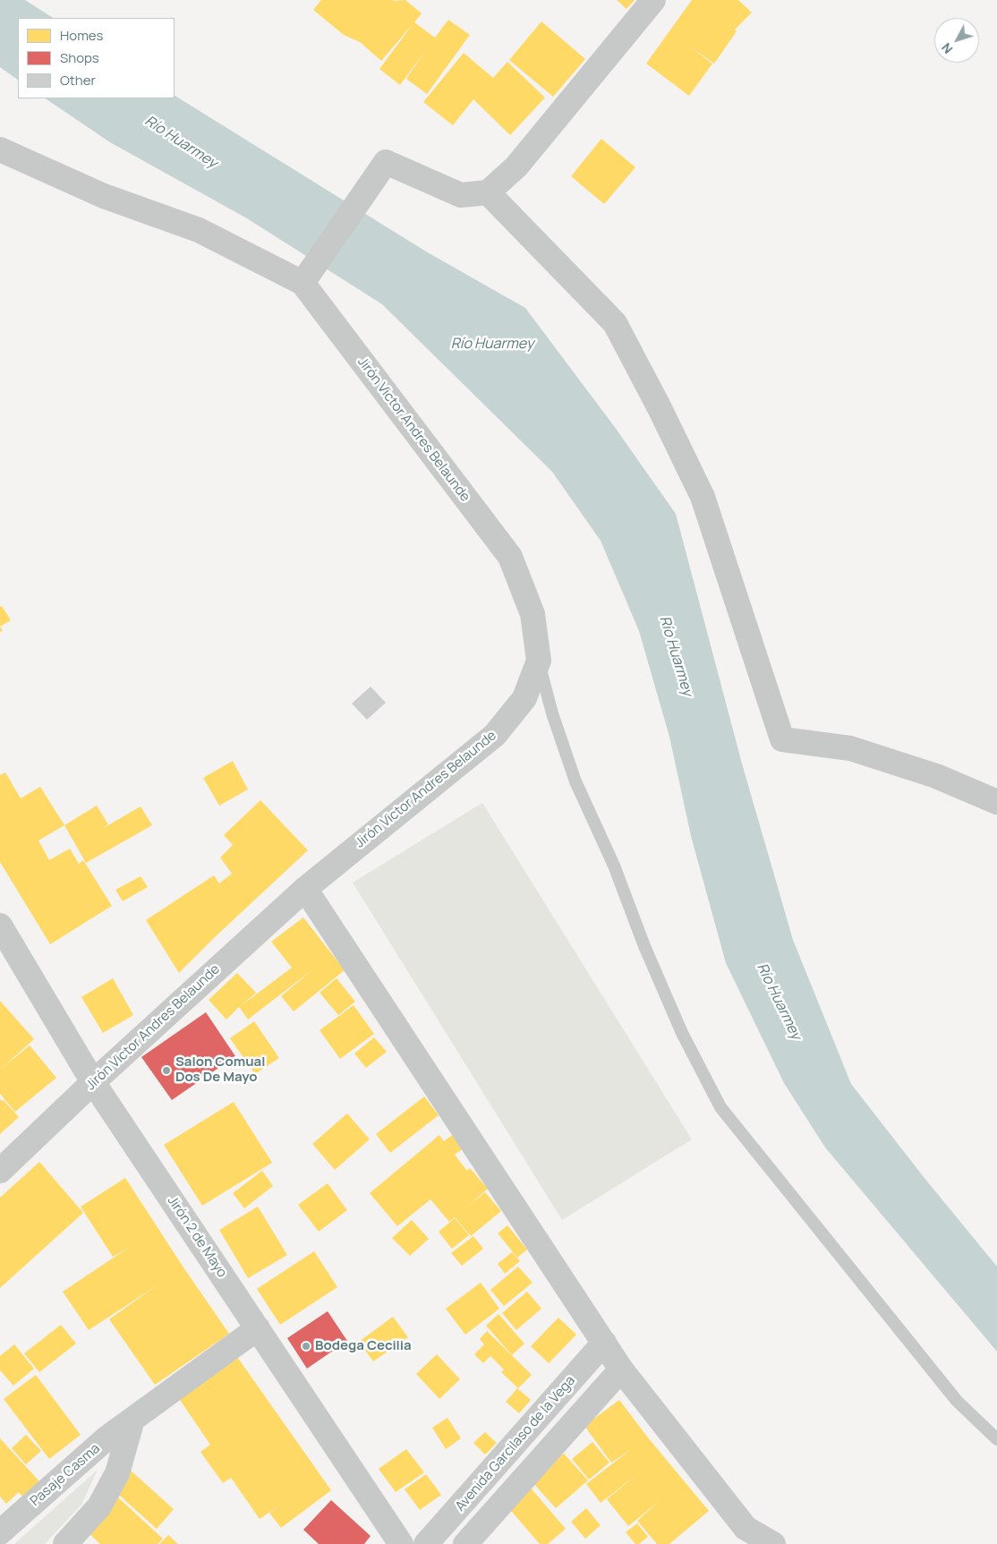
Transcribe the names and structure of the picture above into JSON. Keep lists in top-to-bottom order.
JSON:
{
  "streets": {
    "street": [
      "Jirón Victor Andres Belaunde",
      "Jirón 2 de Mayo",
      "Avenida Garcilaso de la Vega",
      "Pasaje Casma"
    ]
  },
  "crossings": [
    ["Jirón Victor Andres Belaunde", "Jirón 2 de Mayo"],
    ["Jirón 2 de Mayo", "Pasaje Casma"]
  ],
  "water": ["Río Huarmey"],
  "places": ["Salon Comual Dos De Mayo", "Bodega Cecilia"],
  "legend": ["Homes", "Shops", "Other"],
  "north": "bottom left"
}
